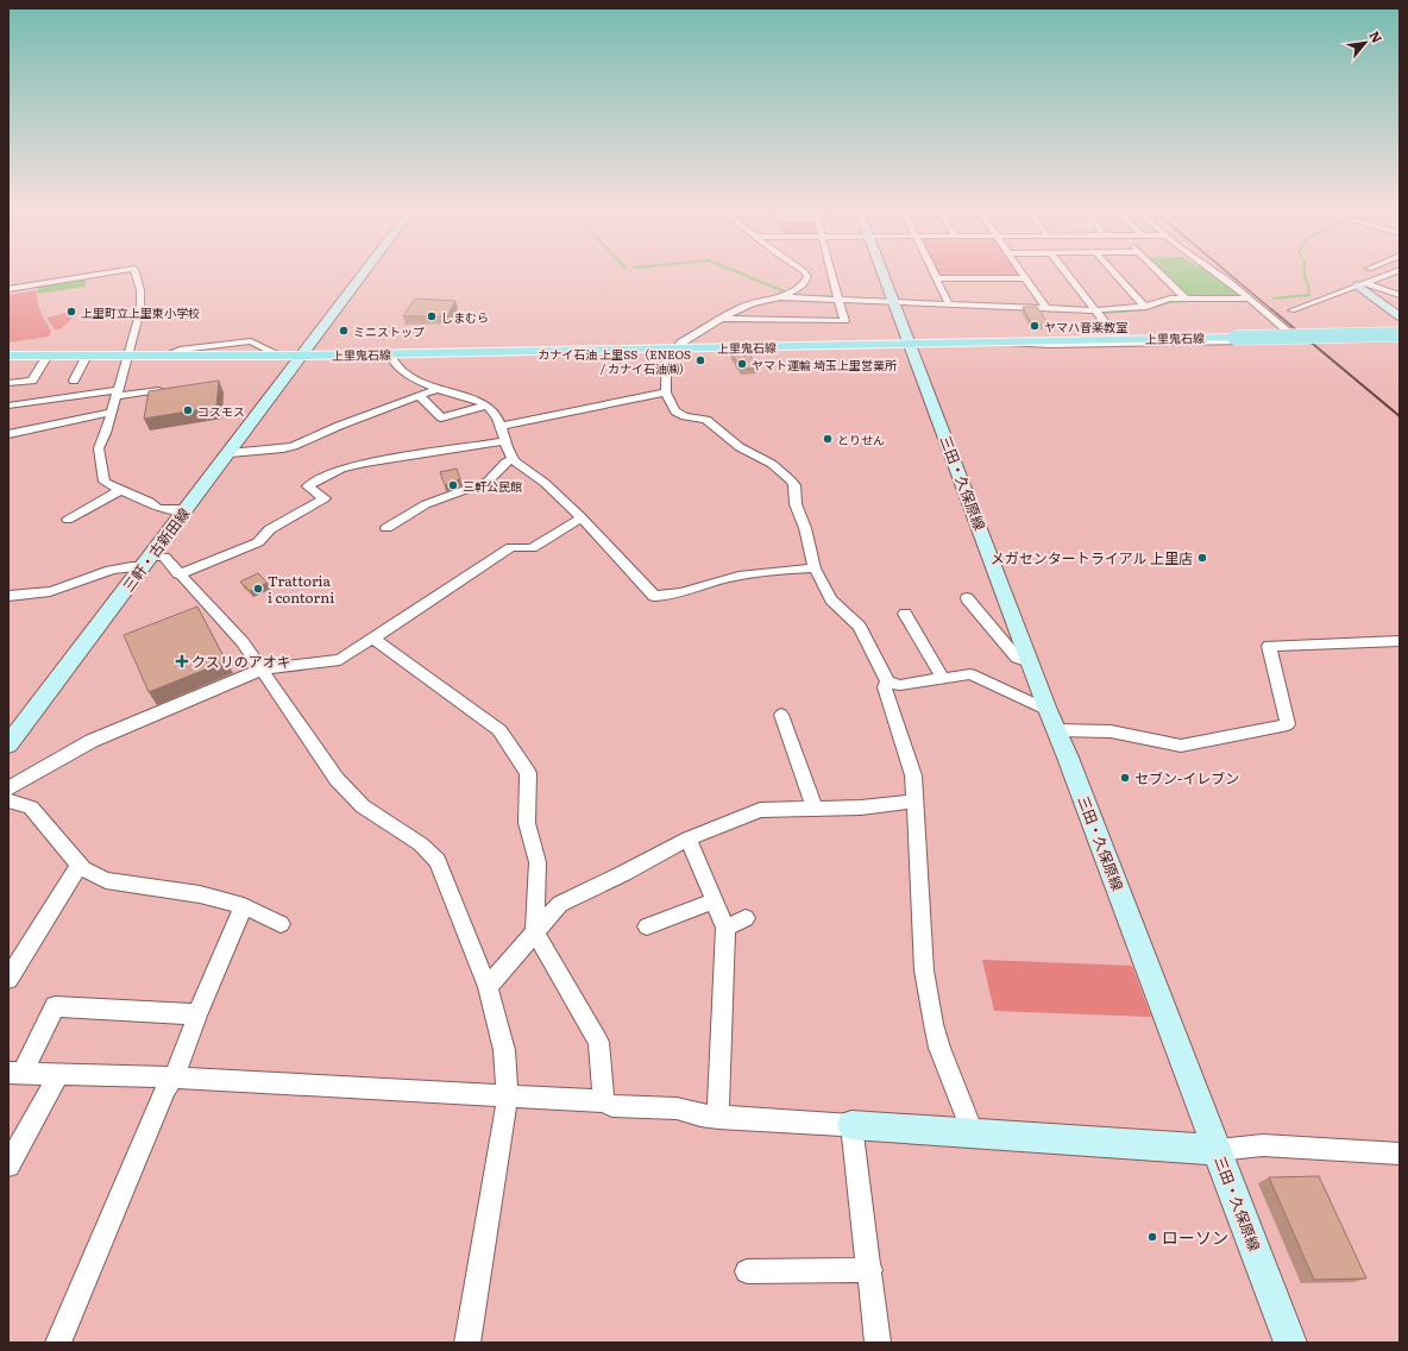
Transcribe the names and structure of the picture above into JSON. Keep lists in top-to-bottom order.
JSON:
{
  "streets": {
    "main road": ["上里鬼石線"],
    "street": ["三田・久保原線", "三軒・古新田線"]
  },
  "crossings": [
    ["上里鬼石線", "三田・久保原線"],
    ["上里鬼石線", "三軒・古新田線"]
  ],
  "places": {
    "other": [
      "上里町立上里東小学校",
      "しまむら",
      "ヤマハ音楽教室",
      "ミニストップ",
      "カナイ石油 上里SS（ENEOS / カナイ石油㈱）",
      "ヤマト運輸 埼玉上里営業所",
      "コスモス",
      "とりせん",
      "三軒公民館",
      "メガセンタートライアル 上里店",
      "Trattoria i contorni",
      "セブン-イレブン",
      "ローソン"
    ],
    "health": ["クスリのアオキ"]
  },
  "north": "top right"
}
